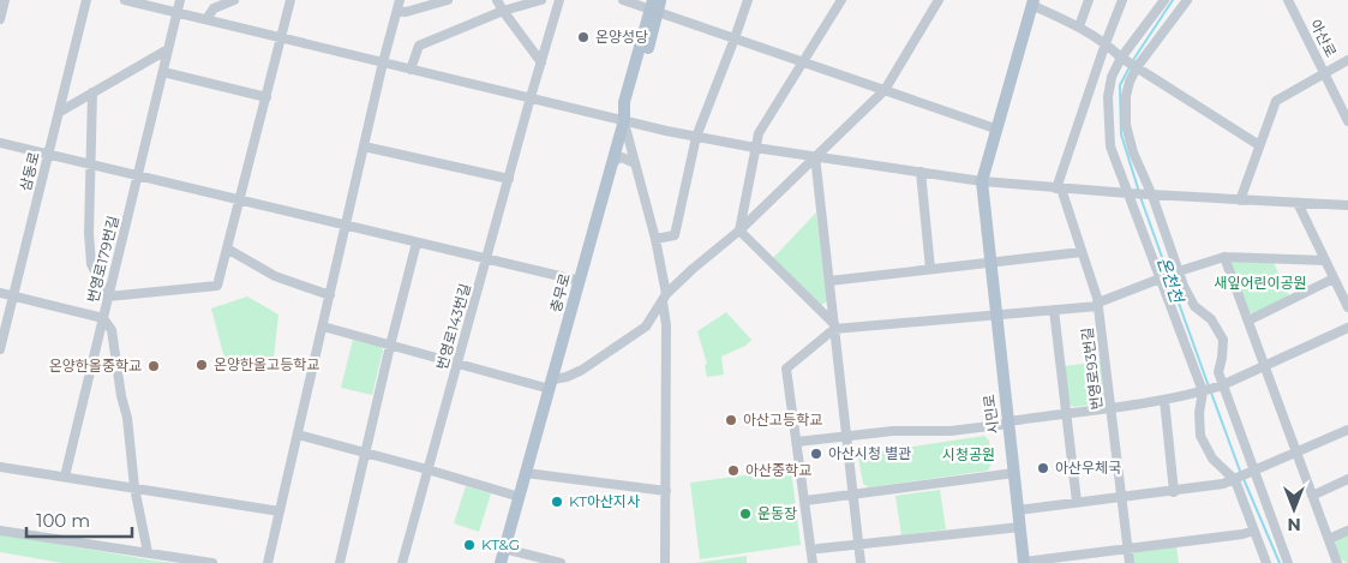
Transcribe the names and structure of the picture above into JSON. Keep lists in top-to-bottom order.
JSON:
{
  "streets": {
    "main road": ["충무로", "시민로"],
    "street": [
      "아산로",
      "삼동로",
      "번영로179번길",
      "번영로143번길",
      "번영로93번길"
    ]
  },
  "crossings": [
    ["번영로93번길", "시민로"]
  ],
  "water": ["온천천"],
  "parks": ["새잎어린이공원", "시청공원"],
  "places": [
    "온양성당",
    "온양한올고등학교",
    "온양한올중학교",
    "아산고등학교",
    "아산시청 별관",
    "아산우체국",
    "아산중학교",
    "KT아산지사",
    "운동장",
    "KT&G"
  ],
  "scale_bar": "100 m",
  "north": "bottom"
}
